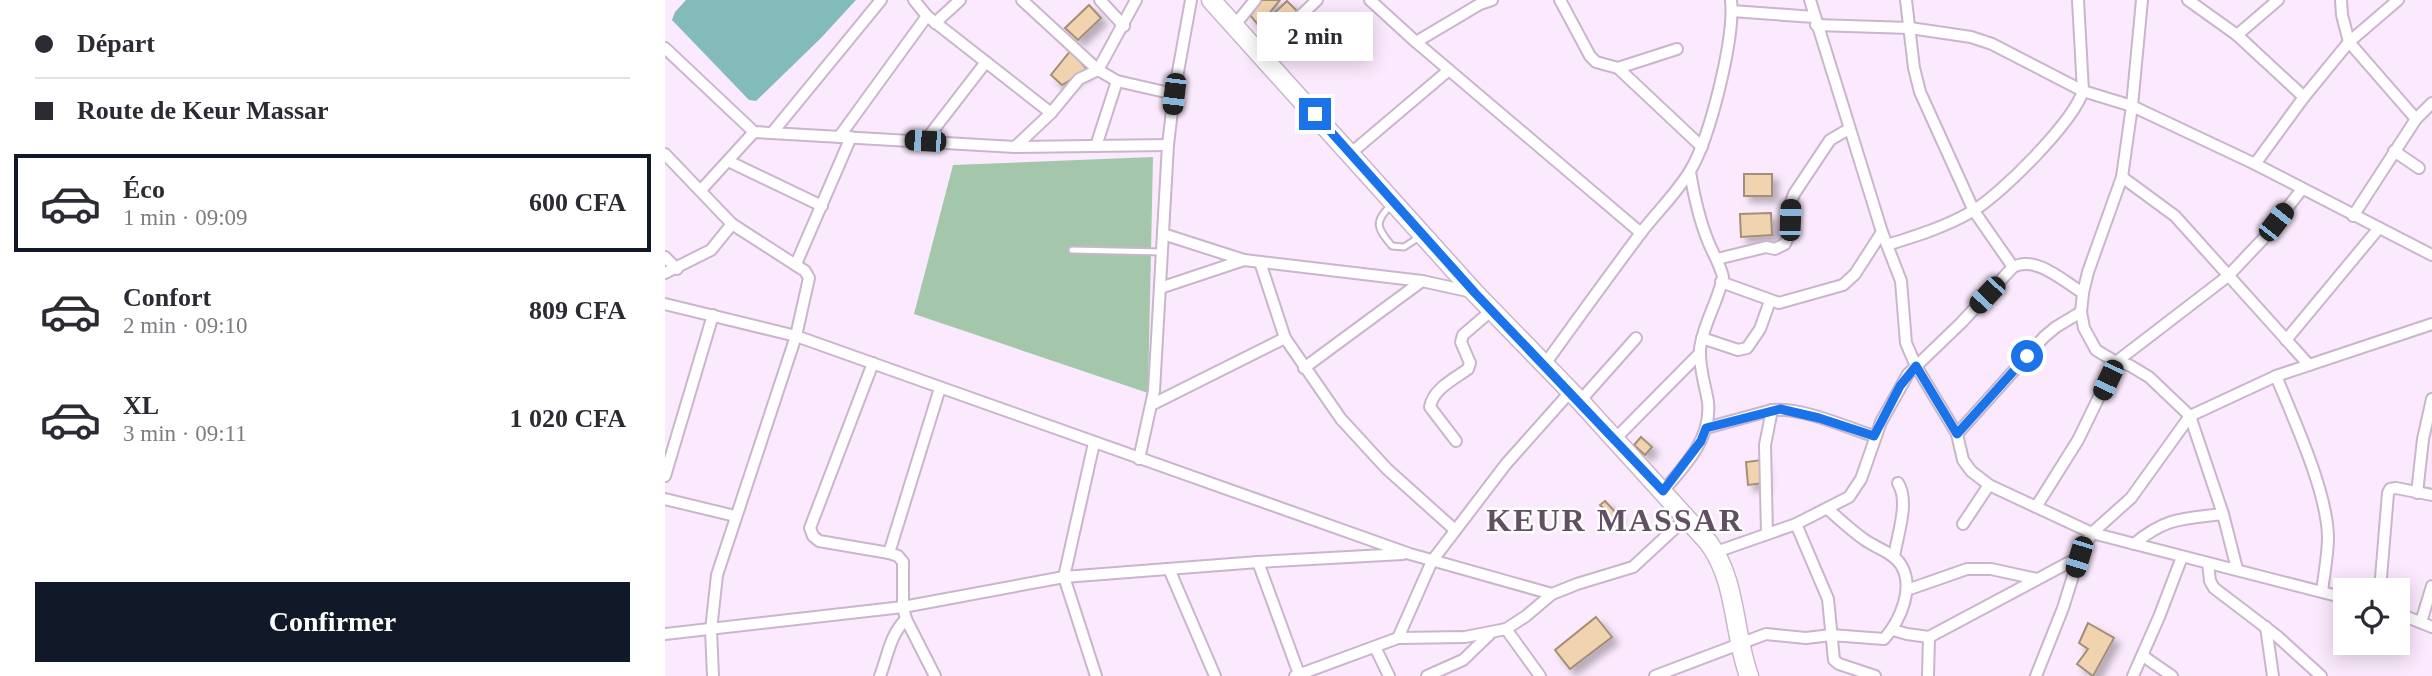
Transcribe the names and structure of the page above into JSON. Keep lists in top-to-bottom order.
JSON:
{
  "districts": ["KEUR MASSAR"],
  "page": {
    "banner": ["Départ", "Route de Keur Massar"],
    "bubble": "2 min",
    "list": [
      {
        "name": "Éco",
        "note": "1 min · 09:09",
        "value": "600 CFA"
      },
      {
        "name": "Confort",
        "note": "2 min · 09:10",
        "value": "809 CFA"
      },
      {
        "name": "XL",
        "note": "3 min · 09:11",
        "value": "1 020 CFA"
      }
    ],
    "buttons": "Confirmer"
  }
}
